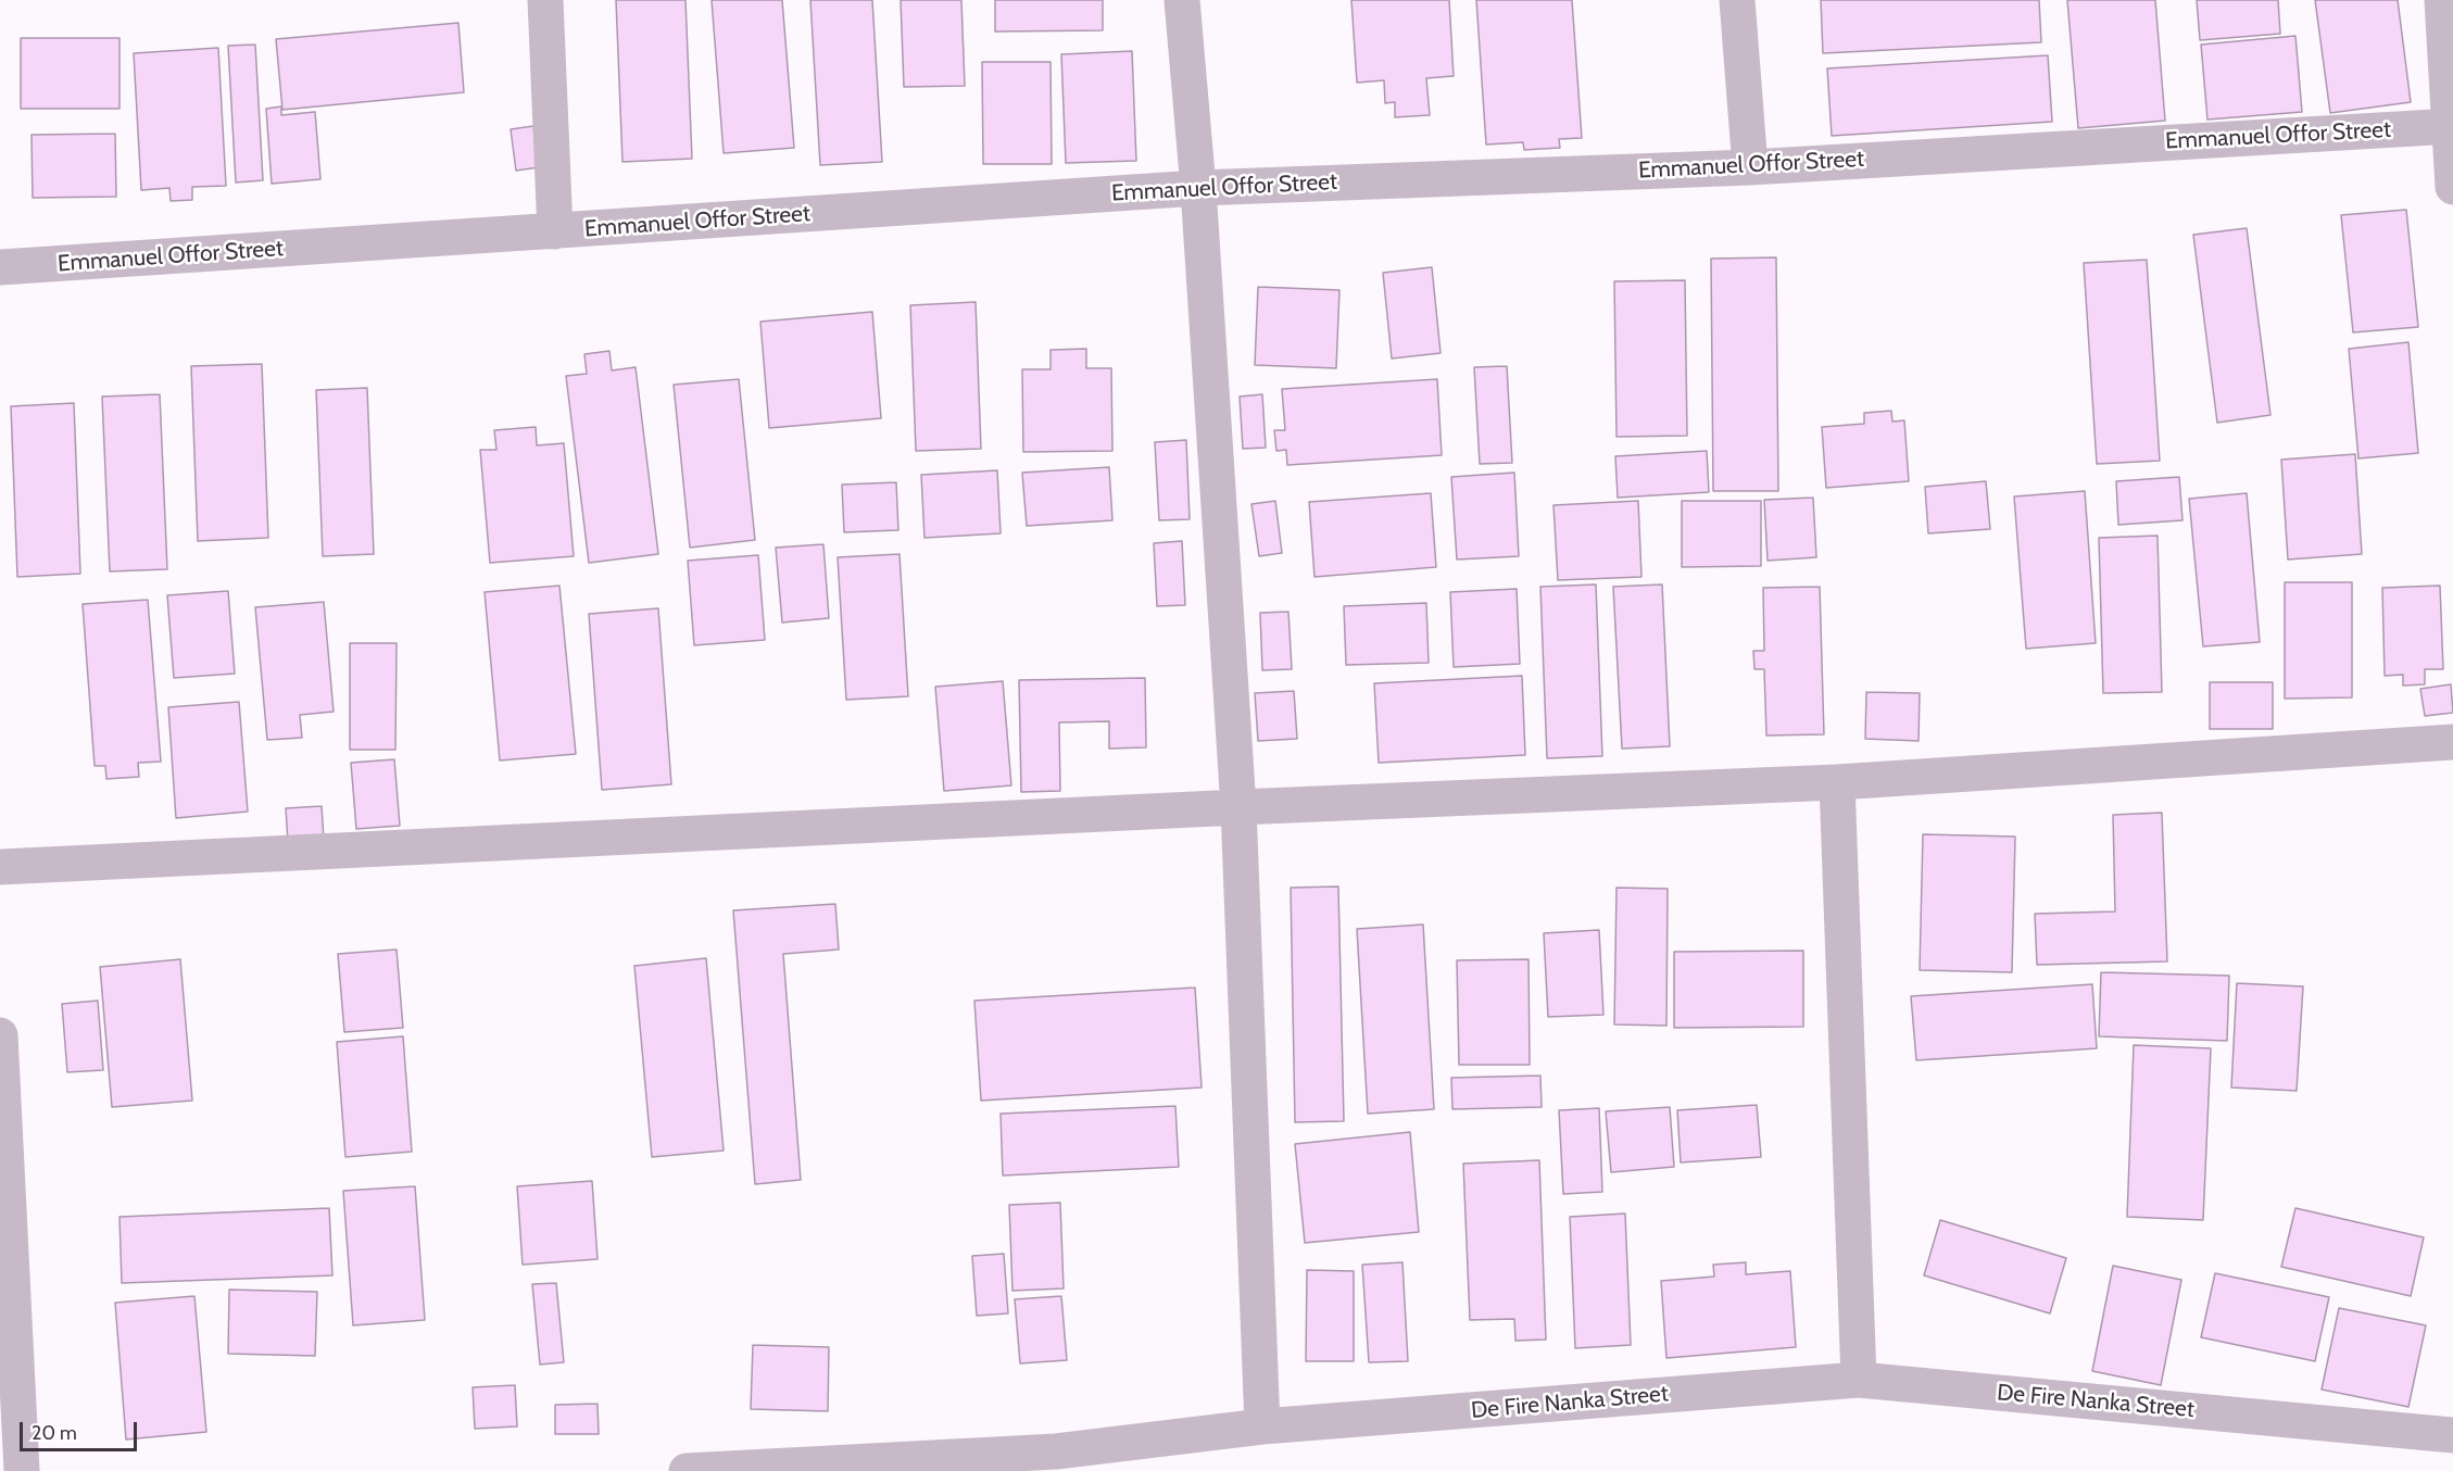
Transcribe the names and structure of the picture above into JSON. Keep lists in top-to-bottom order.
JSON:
{
  "streets": {
    "street": ["Emmanuel Offor Street", "De Fire Nanka Street"]
  },
  "scale_bar": "20 m"
}
